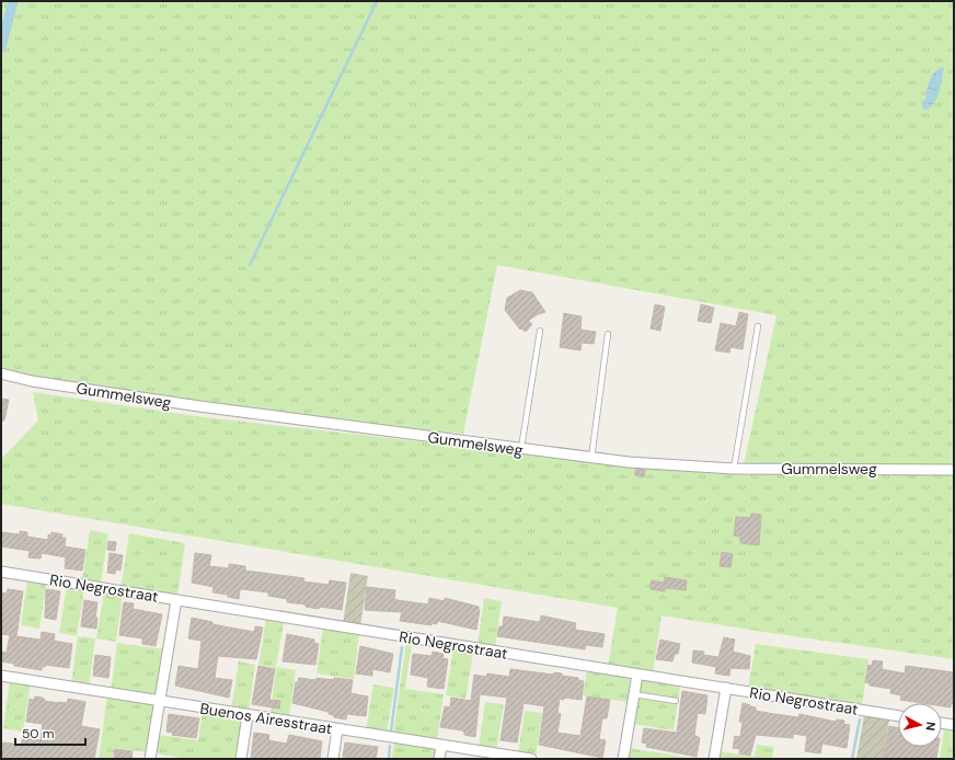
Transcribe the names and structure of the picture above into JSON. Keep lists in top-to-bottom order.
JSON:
{
  "streets": {
    "street": ["Gummelsweg", "Rio Negrostraat", "Buenos Airesstraat"]
  },
  "scale_bar": "50 m",
  "north": "right"
}
